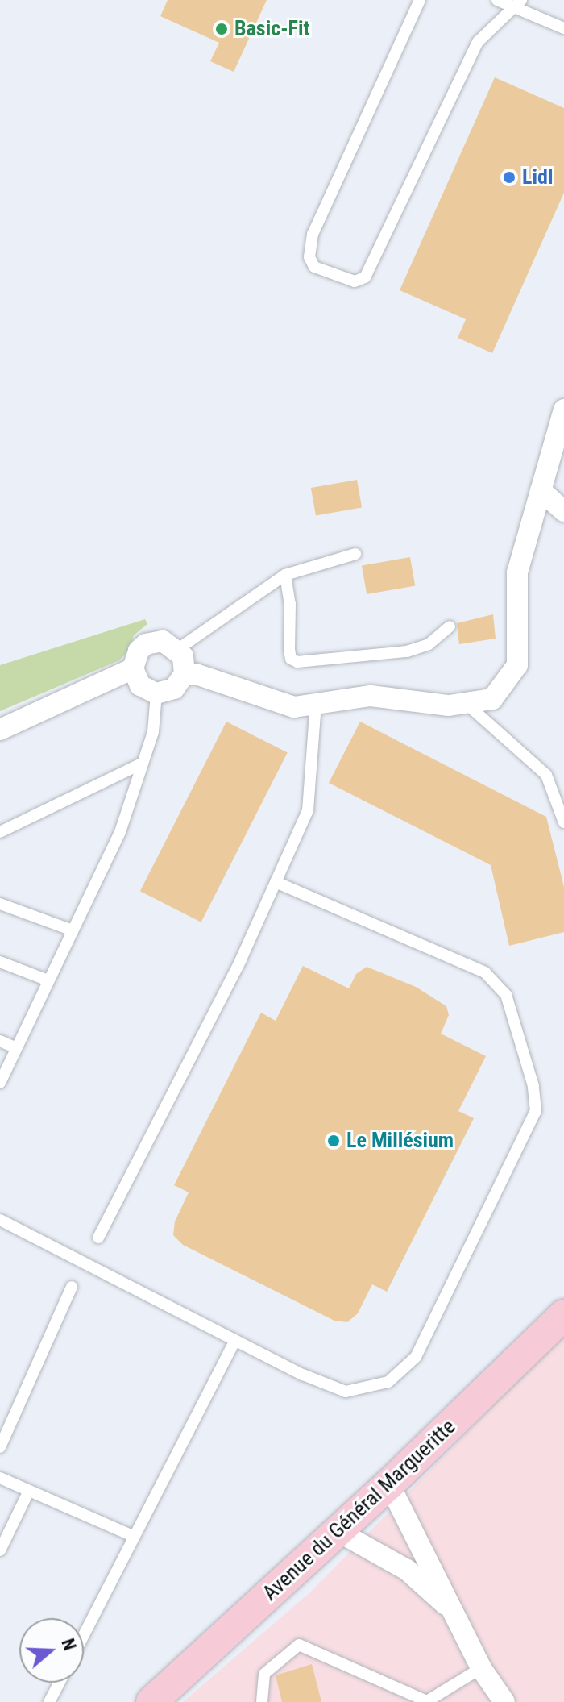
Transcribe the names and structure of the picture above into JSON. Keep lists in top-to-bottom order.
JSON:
{
  "streets": {
    "street": ["Avenue du Général Margueritte"]
  },
  "places": ["Basic-Fit", "Lidl", "Le Millésium"],
  "north": "right"
}
